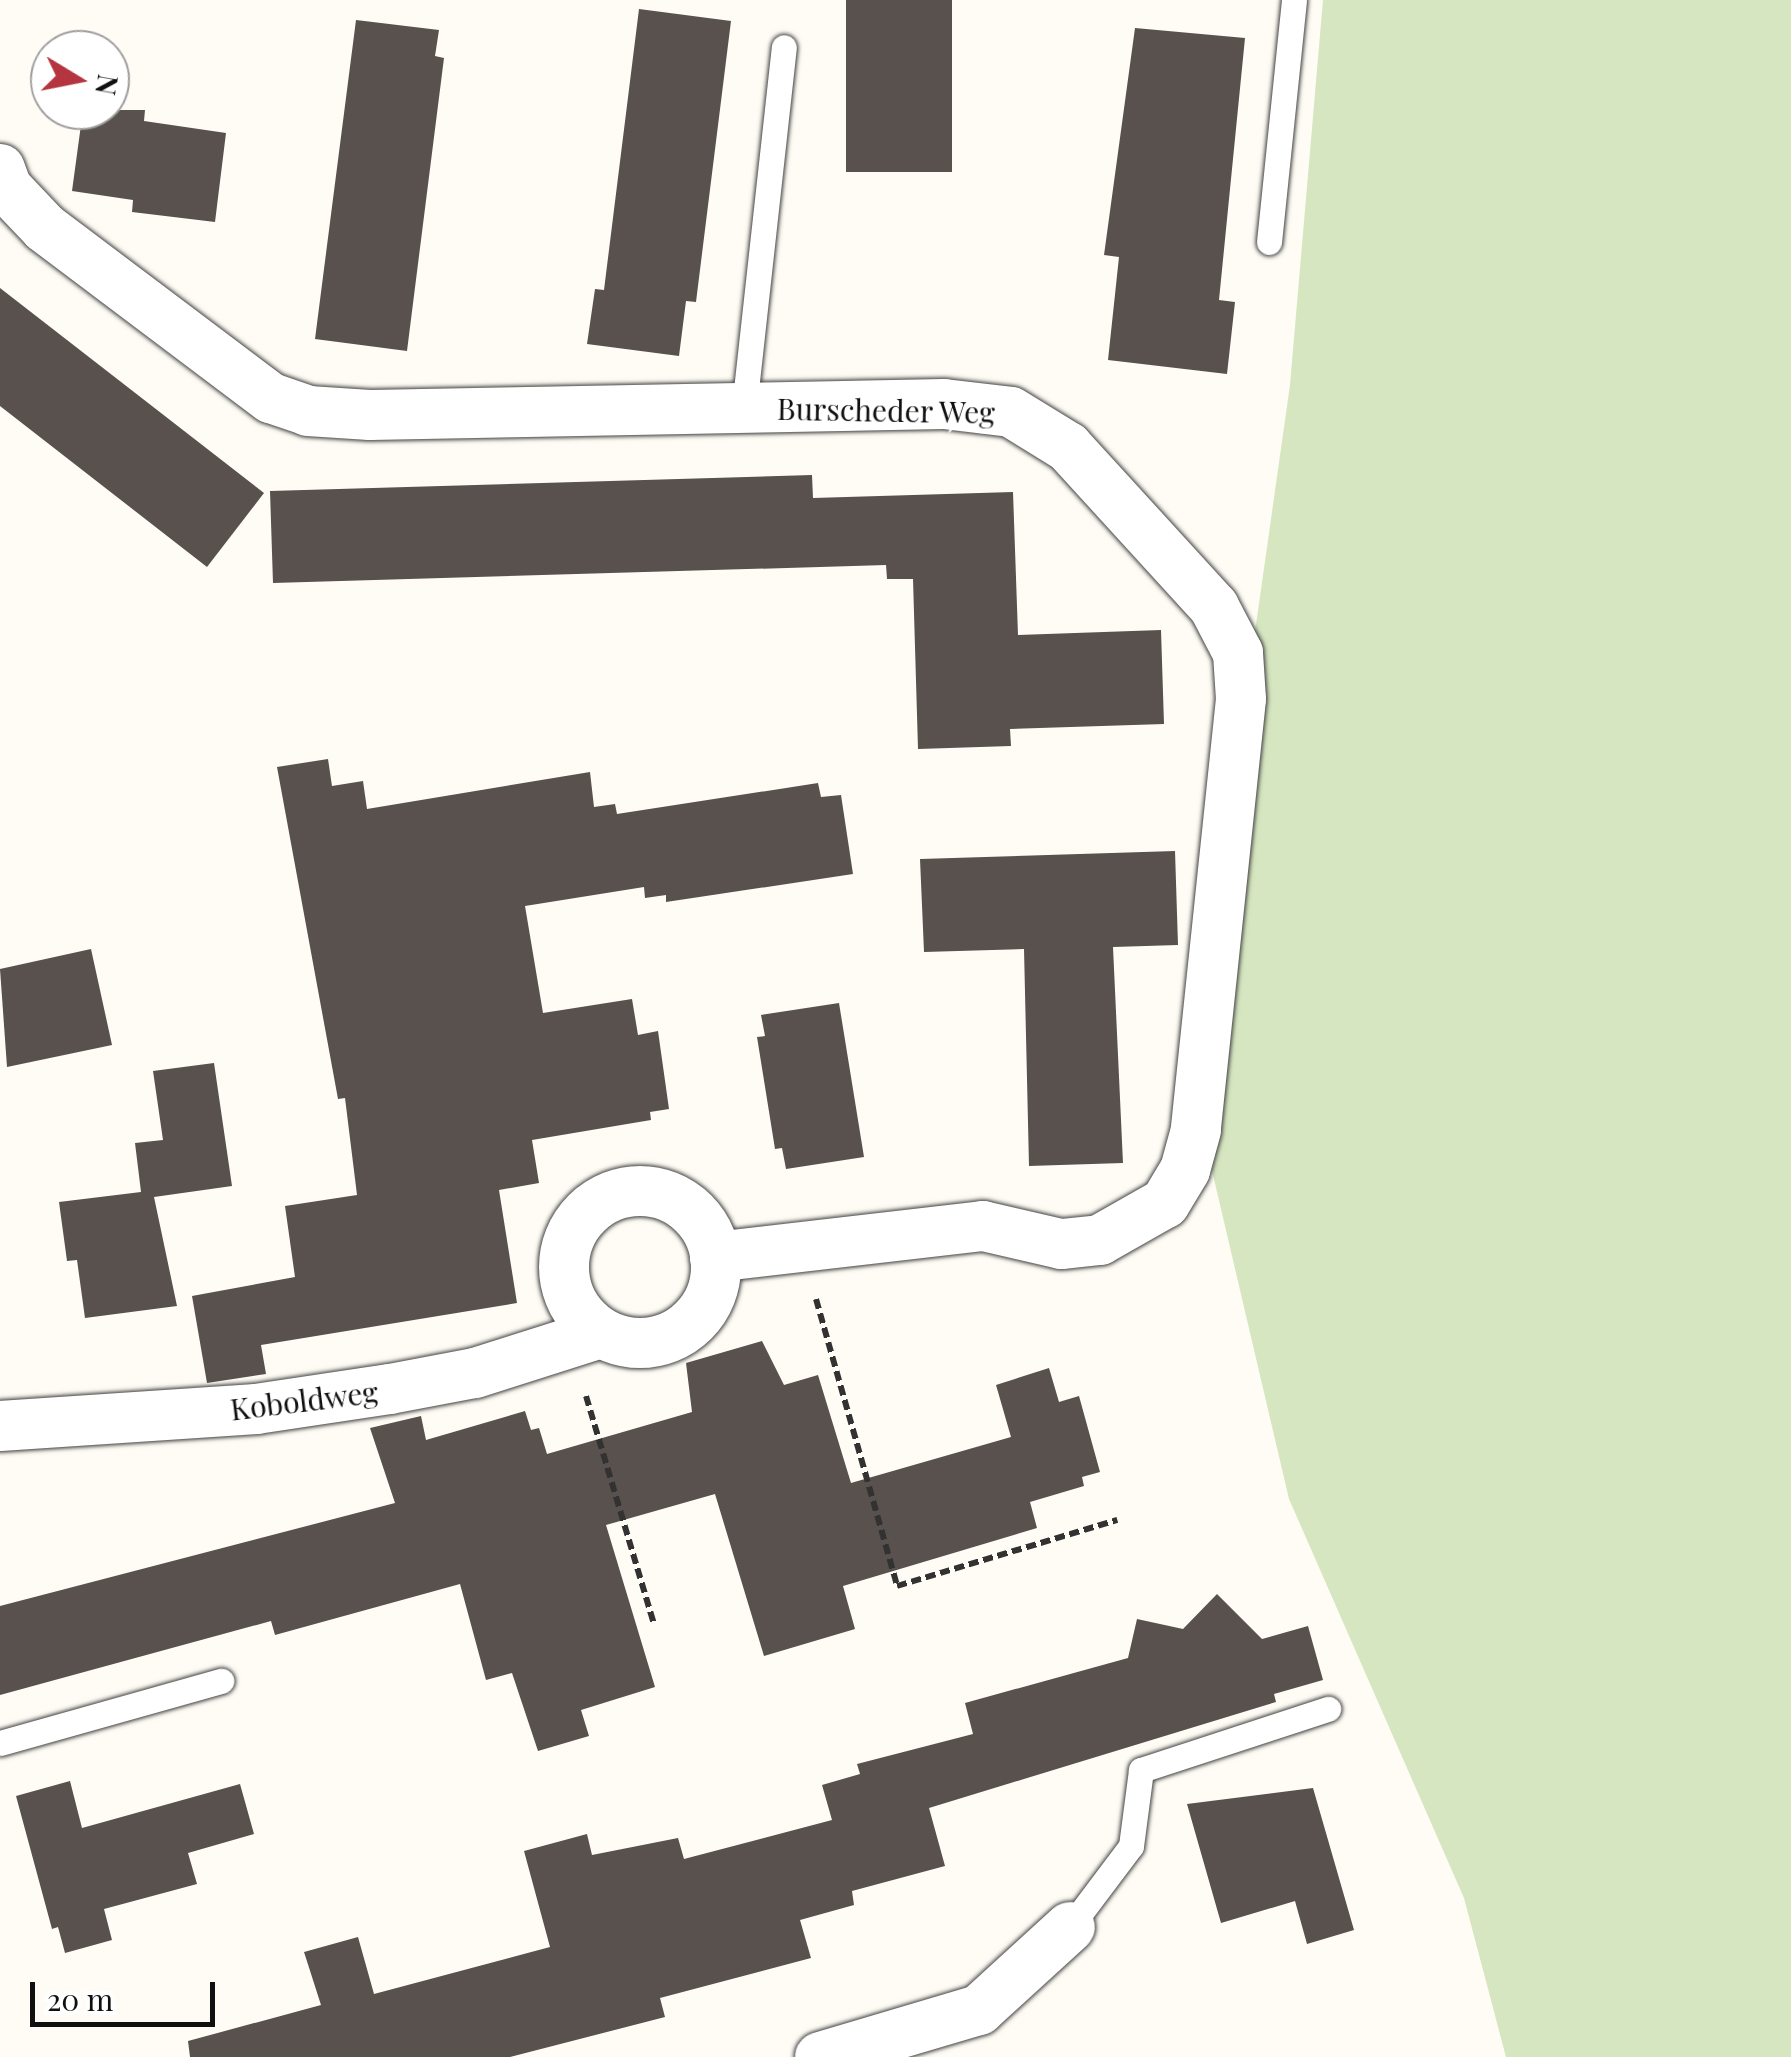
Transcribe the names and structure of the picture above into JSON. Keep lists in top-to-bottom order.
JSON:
{
  "streets": {
    "street": ["Burscheder Weg", "Koboldweg"]
  },
  "scale_bar": "20 m",
  "north": "right"
}
